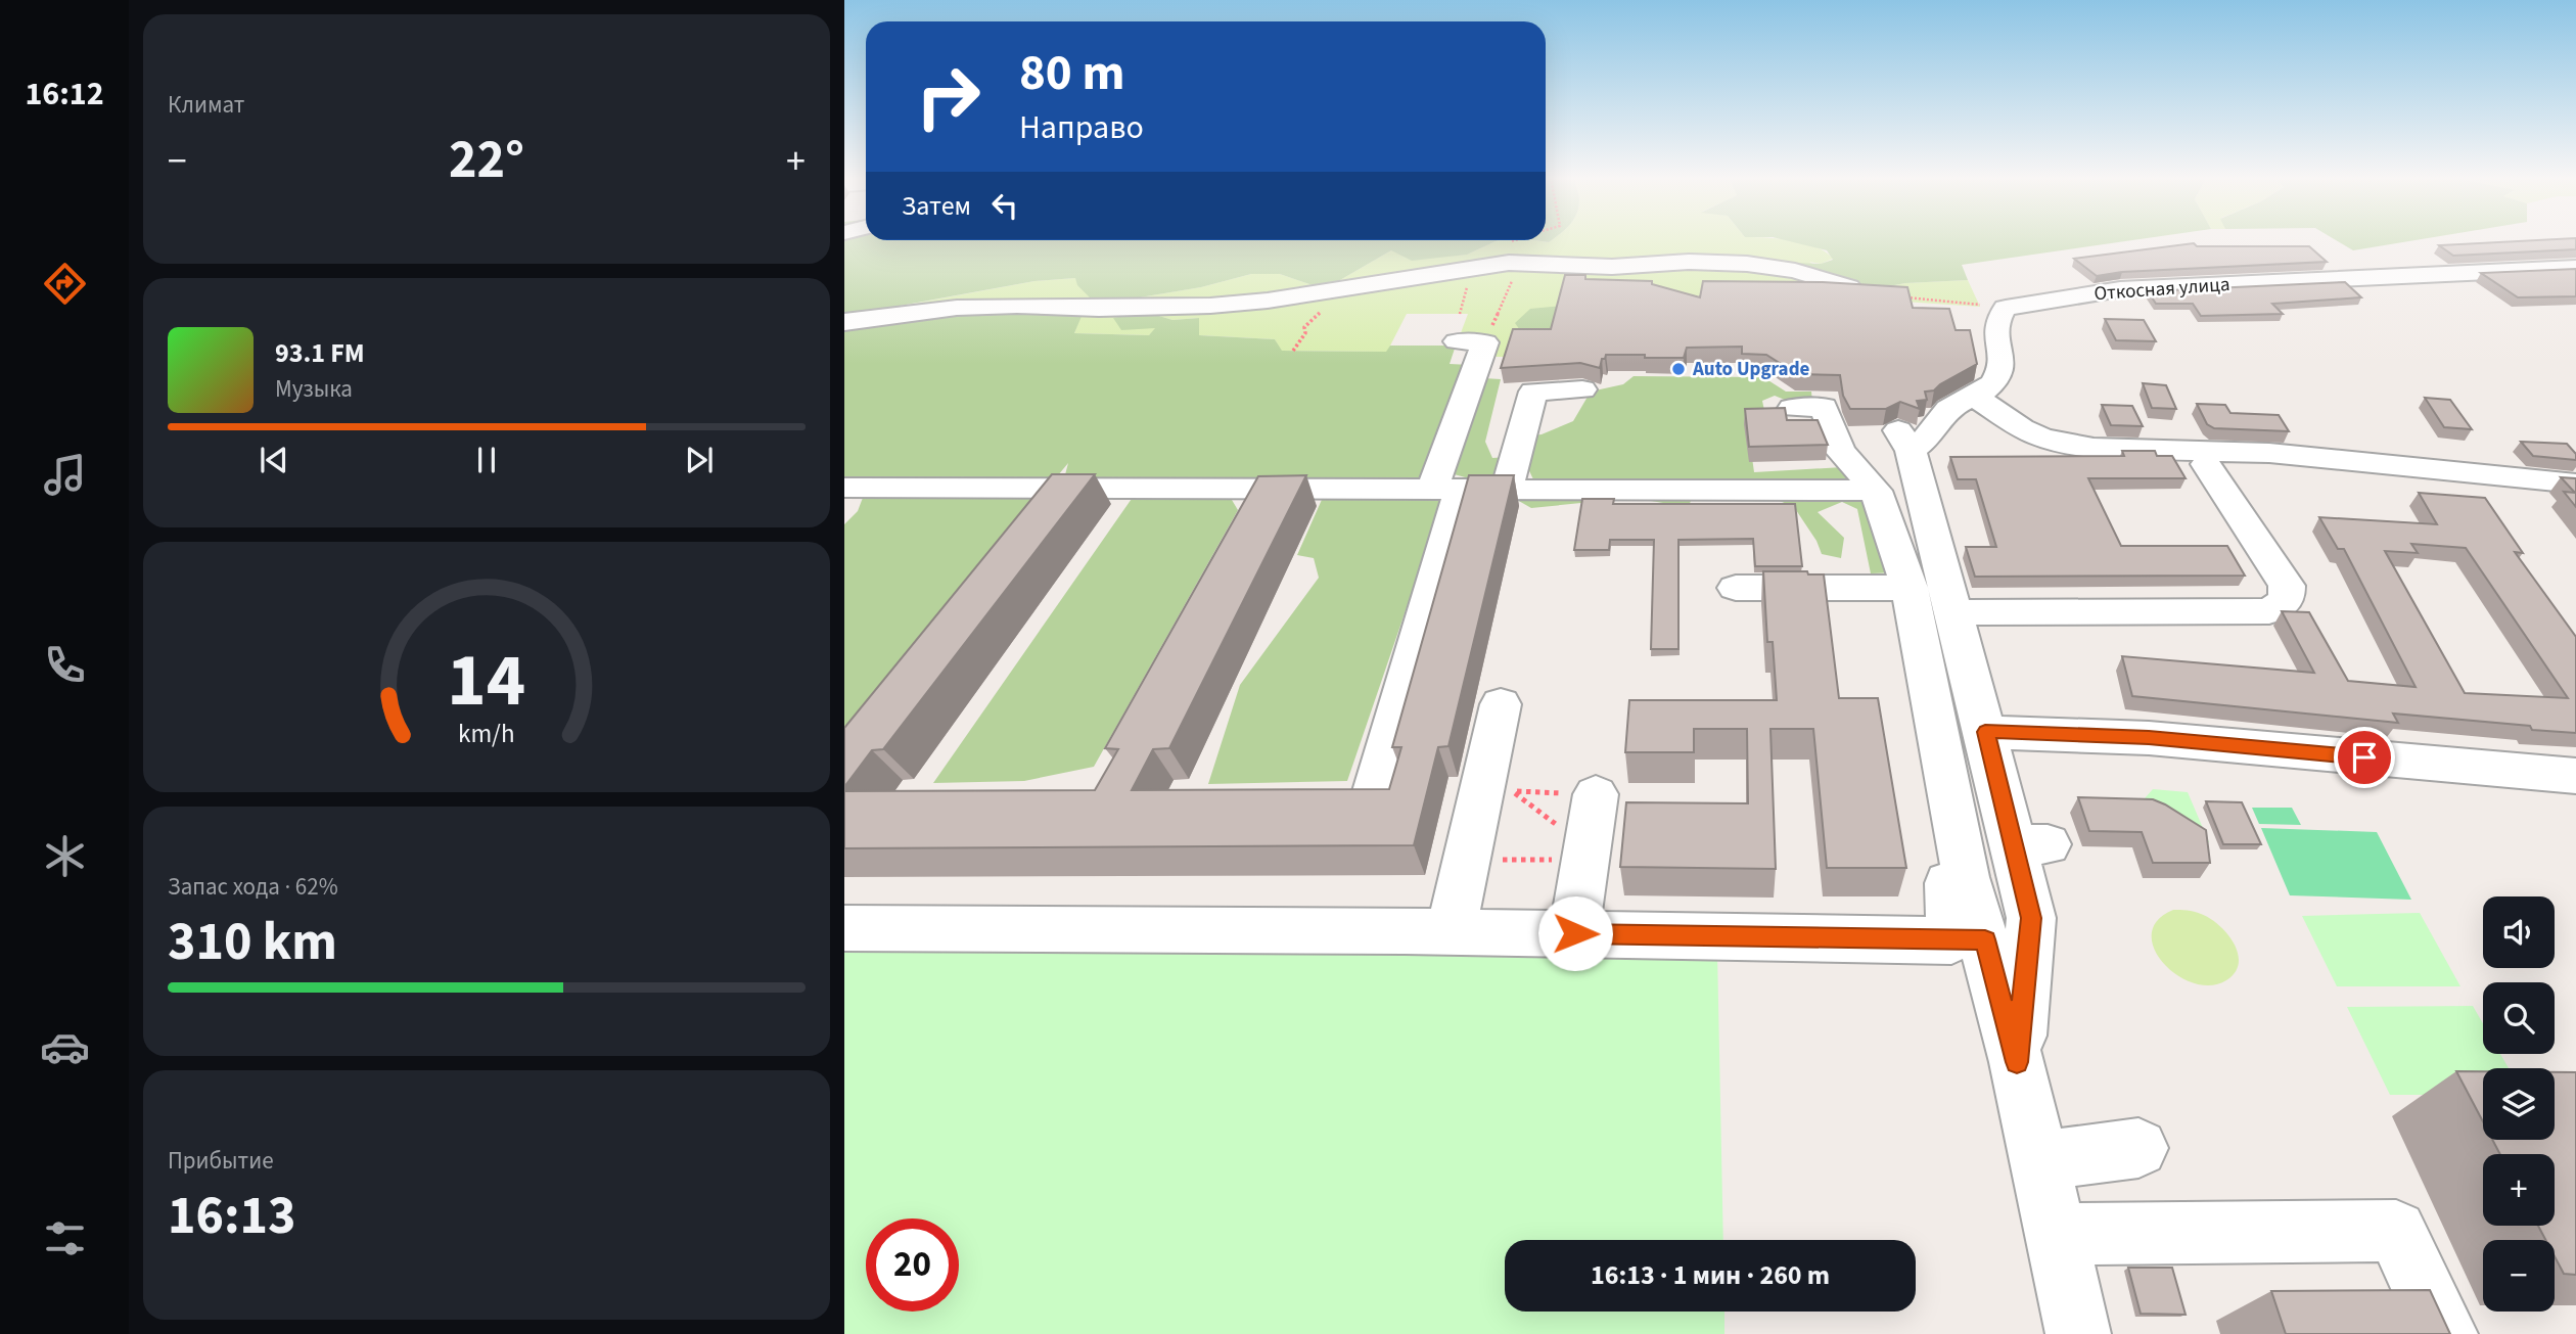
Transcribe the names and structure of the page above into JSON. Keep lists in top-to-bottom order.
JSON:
{
  "streets": {
    "street": ["Откосная улица"]
  },
  "places": ["Auto Upgrade"],
  "page": {
    "tabs": "16:12",
    "tile": [
      "Климат",
      ["Запас хода · 62%", "310 km"],
      ["Прибытие", "16:13"]
    ],
    "turn": ["80 m", "Направо"],
    "heat": ["−", "22°", "+"],
    "then": "Затем",
    "song": ["93.1 FM", "Музыка"],
    "map_buttons": ["+", "−"],
    "limit": "20",
    "trip": "16:13 · 1 мин · 260 m",
    "gauge": ["14", "km/h"]
  }
}
